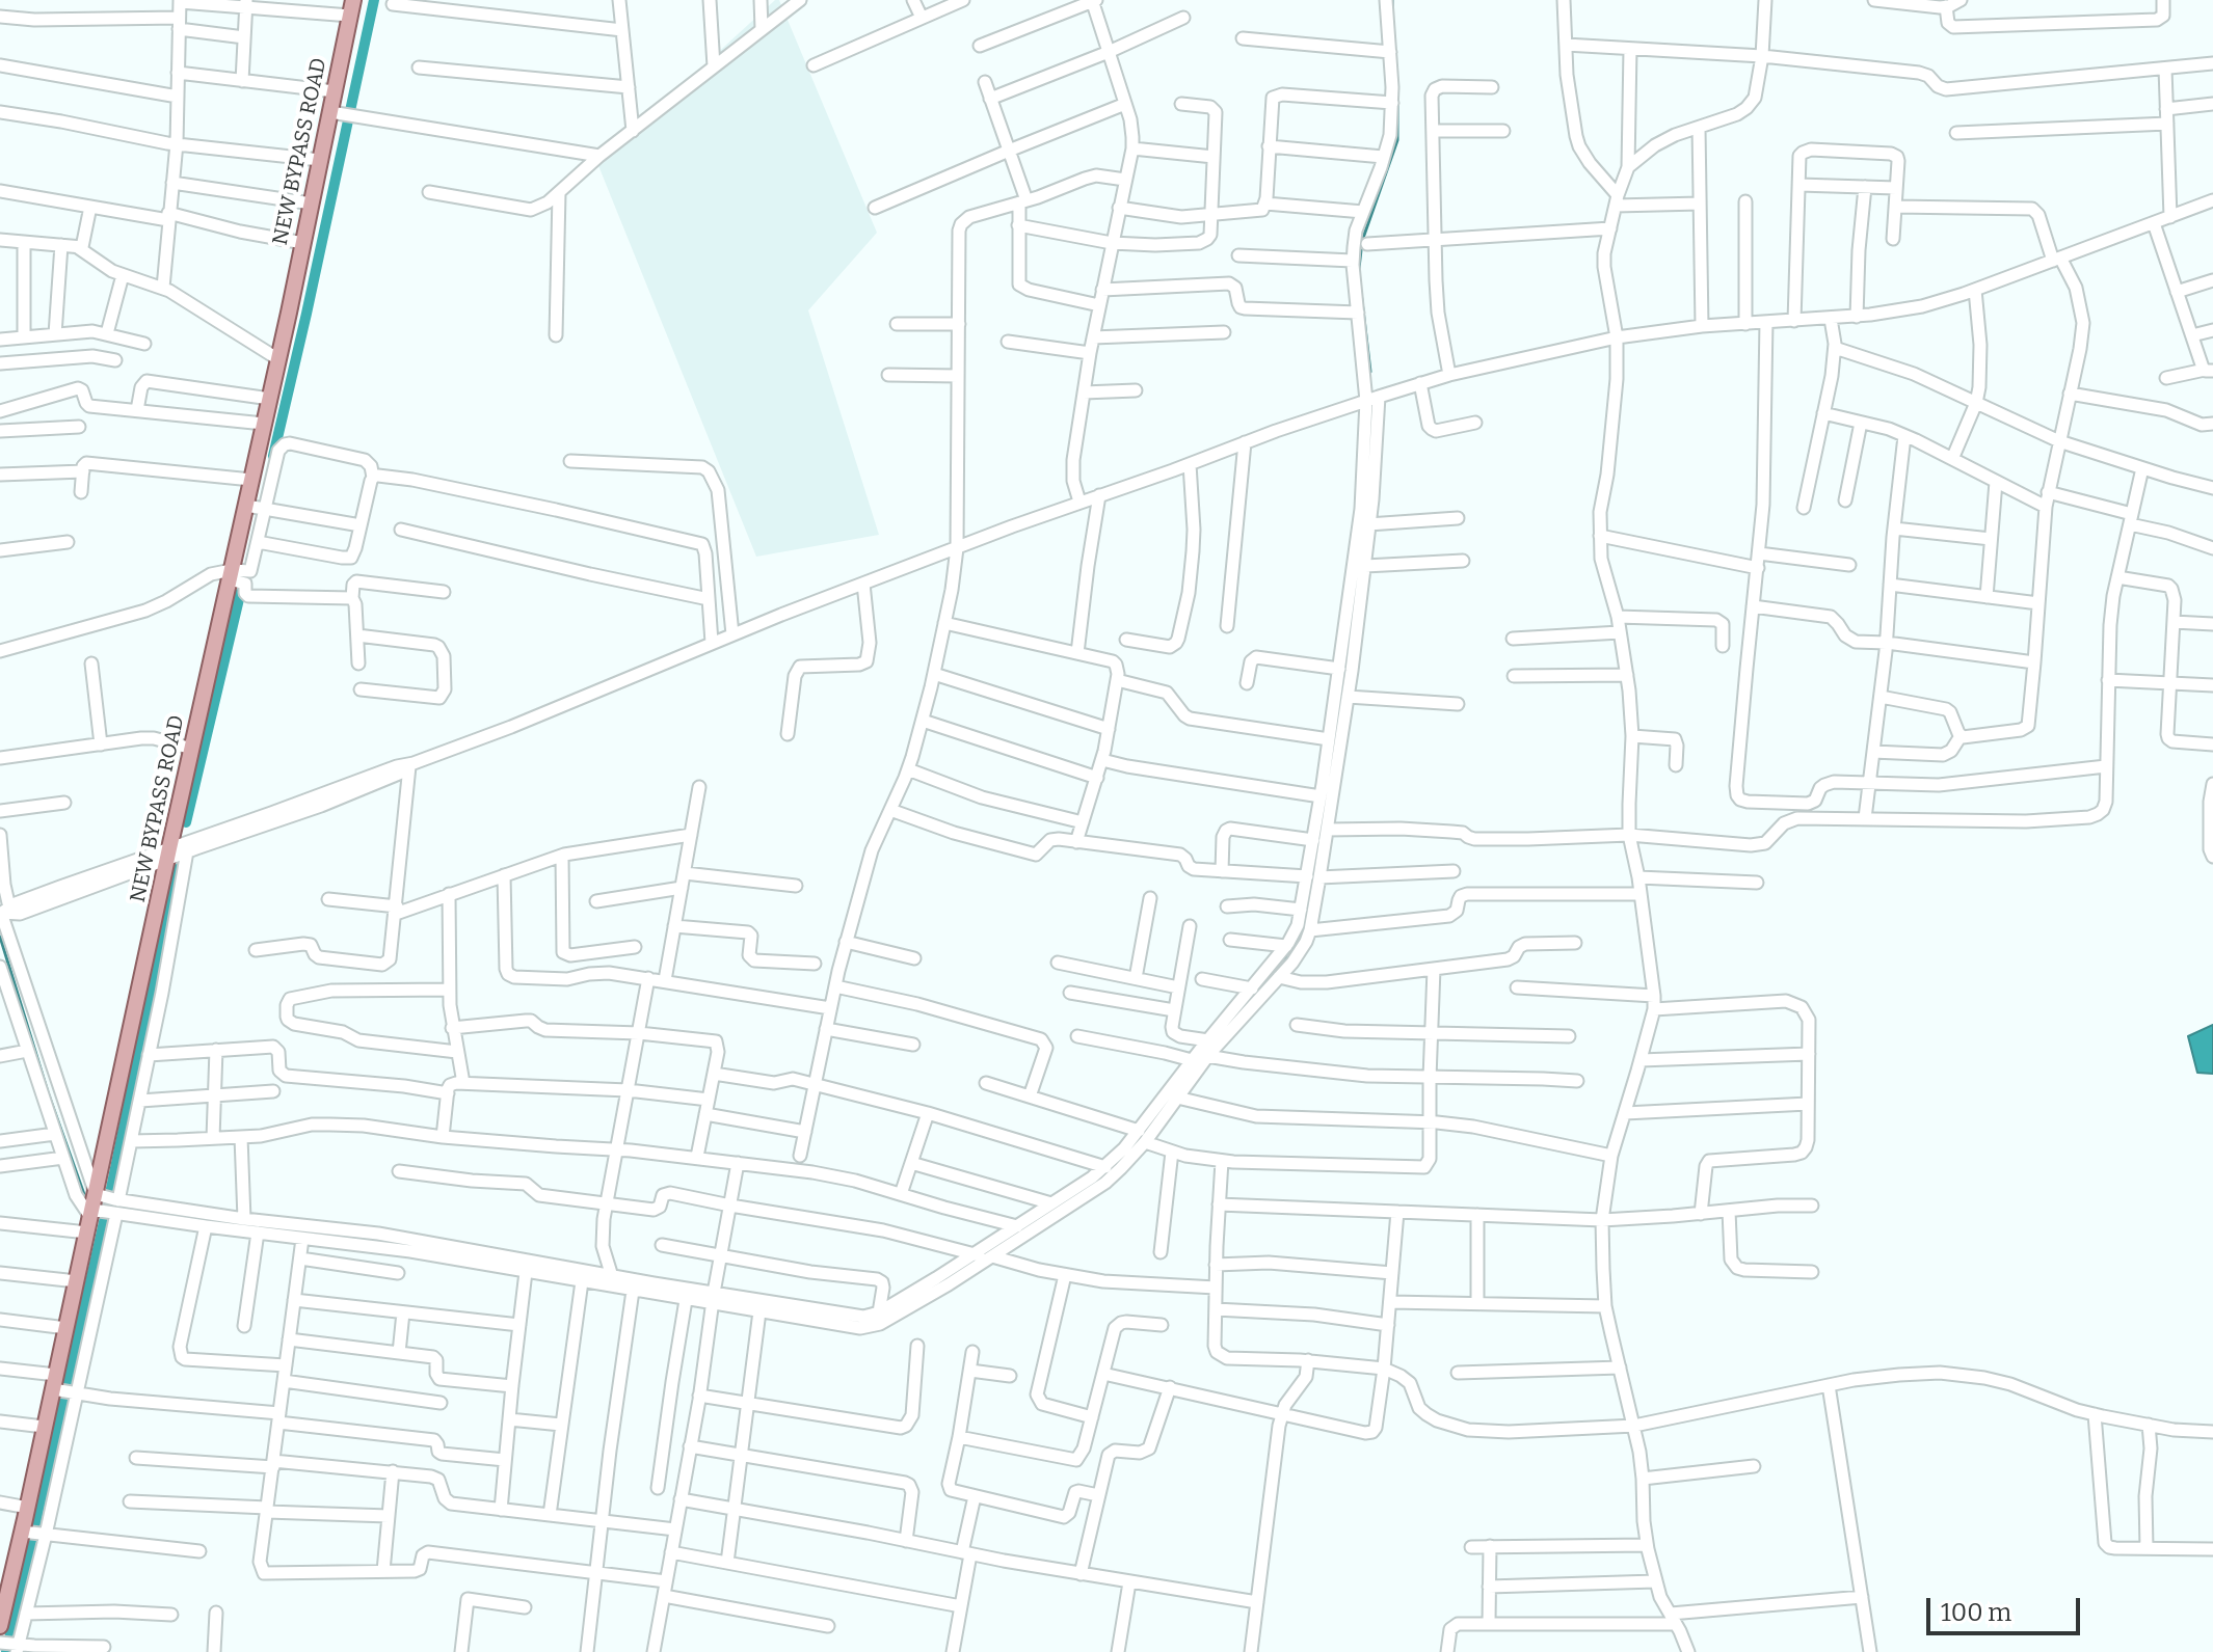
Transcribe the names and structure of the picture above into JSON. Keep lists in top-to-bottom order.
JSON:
{
  "streets": {
    "main road": ["NEW BYPASS ROAD"]
  },
  "scale_bar": "100 m"
}
